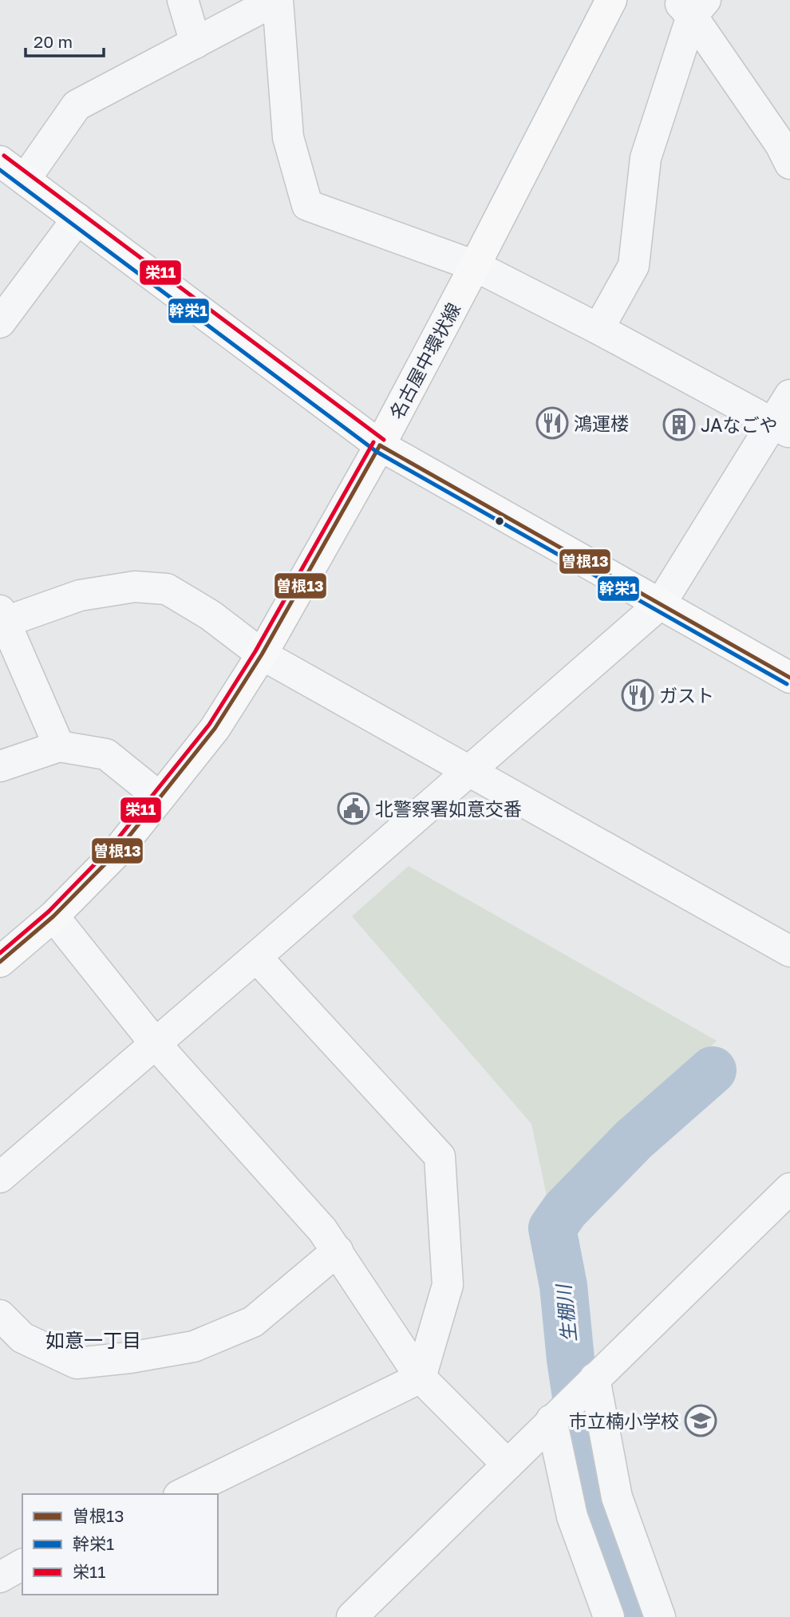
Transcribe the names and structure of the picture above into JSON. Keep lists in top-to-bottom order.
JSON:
{
  "streets": {
    "main road": ["名古屋中環状線"]
  },
  "districts": ["如意一丁目"],
  "water": ["生棚川"],
  "places": {
    "restaurant": ["鴻運楼", "ガスト"],
    "building": ["JAなごや"],
    "public building": ["北警察署如意交番"],
    "school or university": ["市立楠小学校"]
  },
  "lines": ["transit line 栄11", "transit line 幹栄1", "transit line 曽根13"],
  "legend": ["曽根13", "幹栄1", "栄11"],
  "scale_bar": "20 m"
}
